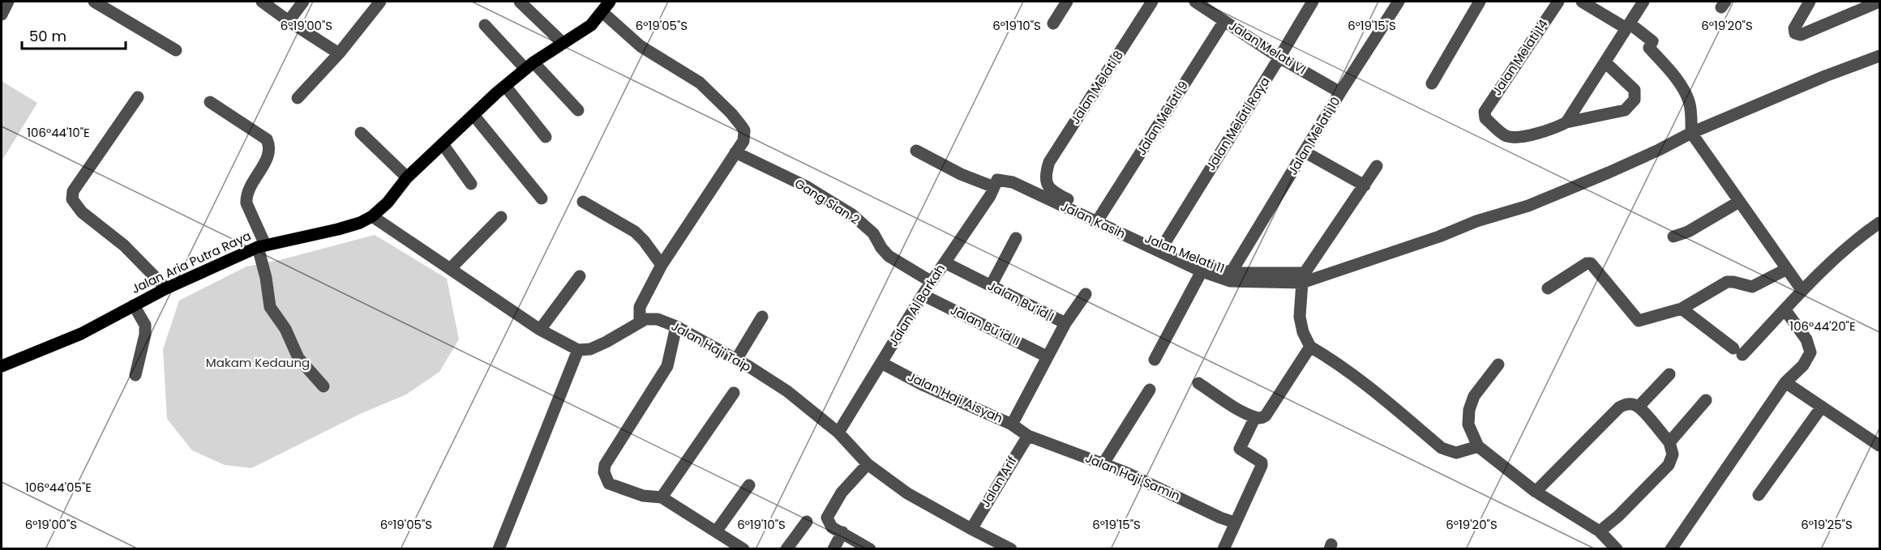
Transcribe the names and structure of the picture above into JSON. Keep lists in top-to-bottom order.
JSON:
{
  "streets": {
    "main road": ["Jalan Aria Putra Raya"],
    "street": [
      "Jalan Melati VI",
      "Jalan Melati 14",
      "Jalan Melati 8",
      "Jalan Melati 9",
      "Jalan Melati Raya",
      "Jalan Melati 10",
      "Gang Sian 2",
      "Jalan Kasih",
      "Jalan Melati 11",
      "Jalan Bu’id I",
      "Jalan Al Barkah",
      "Jalan Bu’id II",
      "Jalan Haji Taip",
      "Jalan Haji Aisyah",
      "Jalan Haji Samin",
      "Jalan Arif"
    ]
  },
  "crossings": [
    ["Jalan Melati VI", "Jalan Melati 9"],
    ["Jalan Melati VI", "Jalan Melati Raya"],
    ["Jalan Melati VI", "Jalan Melati 10"],
    ["Jalan Melati 8", "Jalan Melati 11"],
    ["Jalan Melati 9", "Jalan Melati 11"],
    ["Jalan Melati Raya", "Jalan Melati 11"],
    ["Jalan Melati 10", "Jalan Melati 11"],
    ["Gang Sian 2", "Jalan Al Barkah"],
    ["Jalan Kasih", "Jalan Al Barkah"],
    ["Jalan Bu’id I", "Jalan Al Barkah"],
    ["Jalan Al Barkah", "Jalan Bu’id II"],
    ["Jalan Al Barkah", "Jalan Haji Taip"],
    ["Jalan Al Barkah", "Jalan Haji Aisyah"],
    ["Jalan Haji Taip", "Jalan Arif"],
    ["Jalan Haji Aisyah", "Jalan Haji Samin"],
    ["Jalan Haji Aisyah", "Jalan Arif"],
    ["Jalan Haji Samin", "Jalan Arif"]
  ],
  "parks": ["Makam Kedaung"],
  "scale_bar": "50 m",
  "coordinates": [
    "6°19'00\"S",
    "6°19'05\"S",
    "6°19'10\"S",
    "6°19'15\"S",
    "6°19'20\"S",
    "106°44'10\"E",
    "106°44'20\"E",
    "106°44'05\"E",
    "6°19'25\"S"
  ]
}
